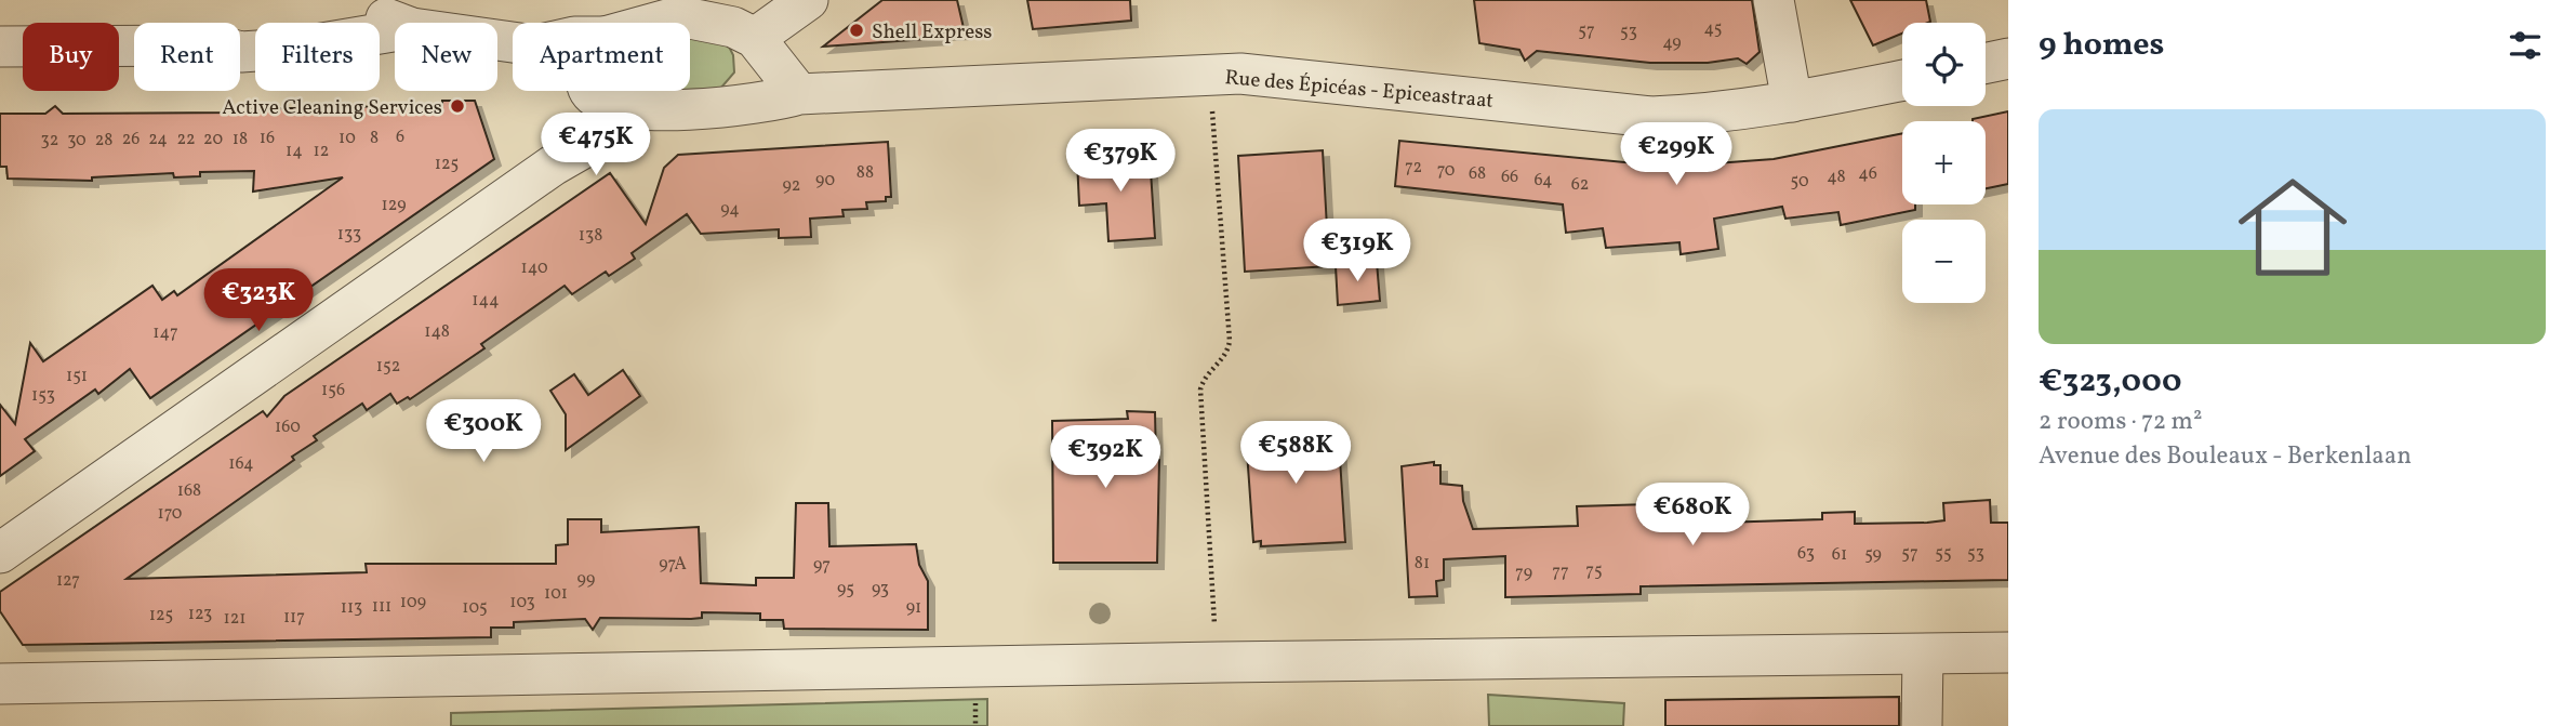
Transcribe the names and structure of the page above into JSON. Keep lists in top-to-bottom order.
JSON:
{
  "streets": {
    "street": ["Rue des Épicéas - Epiceastraat"]
  },
  "places": ["Shell Express", "Active Cleaning Services"],
  "house_numbers": [
    "45",
    "57",
    "53",
    "49",
    "6",
    "16",
    "10",
    "8",
    "26",
    "24",
    "22",
    "20",
    "18",
    "32",
    "30",
    "28",
    "14",
    "12",
    "125",
    "72",
    "70",
    "88",
    "68",
    "46",
    "66",
    "48",
    "90",
    "64",
    "50",
    "62",
    "92",
    "129",
    "94",
    "133",
    "138",
    "140",
    "144",
    "148",
    "147",
    "152",
    "151",
    "156",
    "153",
    "160",
    "164",
    "168",
    "170",
    "63",
    "57",
    "55",
    "53",
    "61",
    "59",
    "81",
    "97A",
    "97",
    "75",
    "77",
    "79",
    "99",
    "127",
    "95",
    "93",
    "101",
    "109",
    "103",
    "111",
    "113",
    "105",
    "91",
    "123",
    "125",
    "117",
    "121"
  ],
  "page": {
    "heading": "9 homes",
    "map_buttons": ["+", "−"],
    "chip": [
      "Buy",
      "Rent",
      "Filters",
      "New",
      "Apartment"
    ],
    "list": [
      {
        "name": "€323,000",
        "note": "2 rooms · 72 m² · Avenue des Bouleaux - Berkenlaan"
      }
    ],
    "price": [
      "€475K",
      "€299K",
      "€379K",
      "€319K",
      "€323K",
      "€300K",
      "€588K",
      "€392K",
      "€680K"
    ]
  }
}
